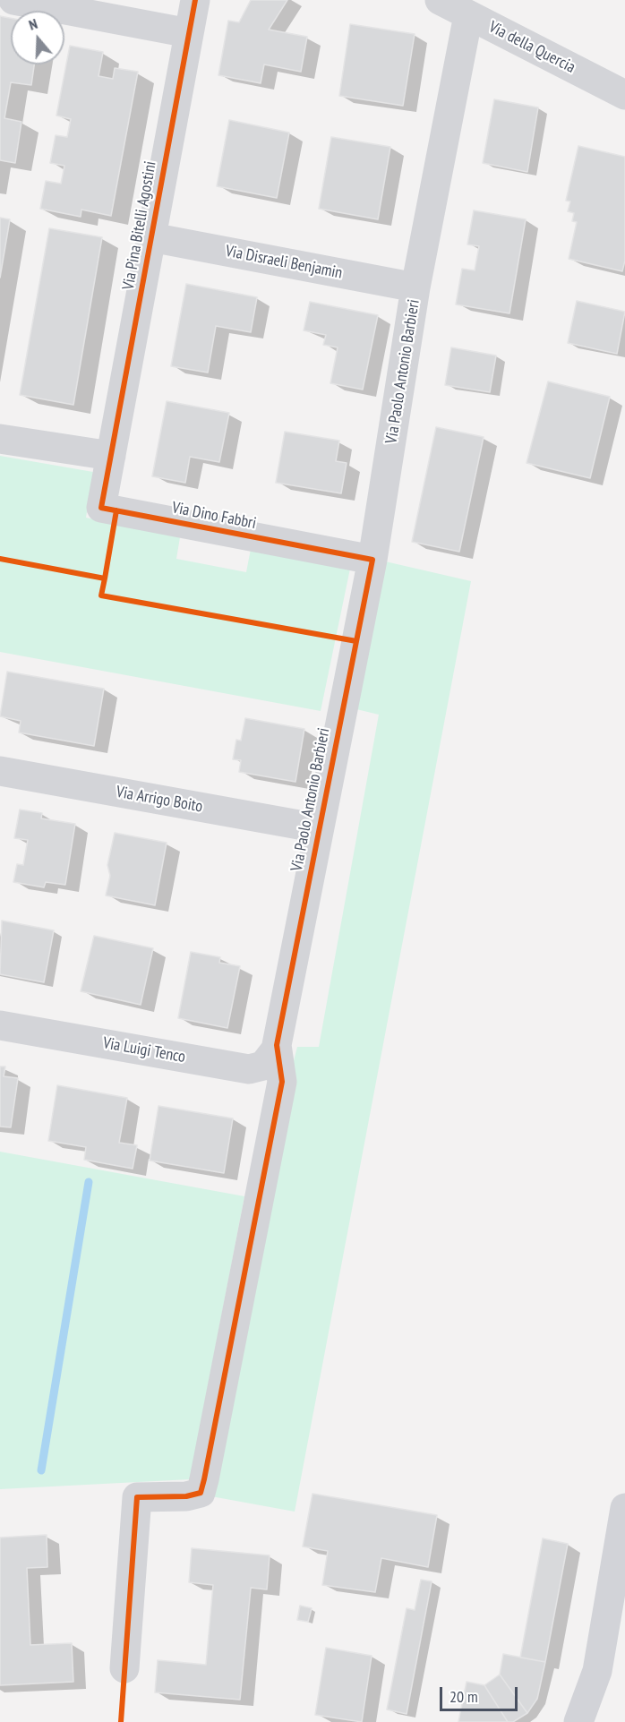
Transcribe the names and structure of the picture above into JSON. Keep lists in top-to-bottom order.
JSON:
{
  "streets": {
    "street": [
      "Via della Quercia",
      "Via Pina Bitelli Agostini",
      "Via Disraeli Benjamin",
      "Via Paolo Antonio Barbieri",
      "Via Dino Fabbri",
      "Via Arrigo Boito",
      "Via Luigi Tenco"
    ]
  },
  "crossings": [
    ["Via della Quercia", "Via Paolo Antonio Barbieri"],
    ["Via Pina Bitelli Agostini", "Via Disraeli Benjamin"],
    ["Via Pina Bitelli Agostini", "Via Dino Fabbri"],
    ["Via Disraeli Benjamin", "Via Paolo Antonio Barbieri"],
    ["Via Paolo Antonio Barbieri", "Via Dino Fabbri"],
    ["Via Paolo Antonio Barbieri", "Via Arrigo Boito"],
    ["Via Paolo Antonio Barbieri", "Via Luigi Tenco"]
  ],
  "scale_bar": "20 m",
  "north": "top"
}
